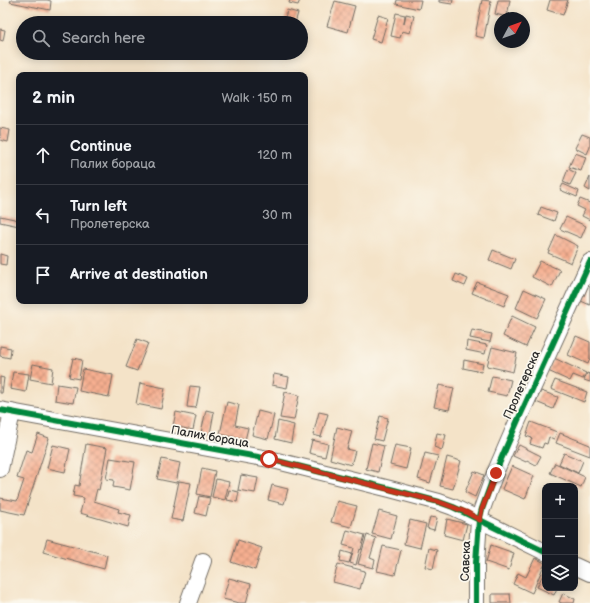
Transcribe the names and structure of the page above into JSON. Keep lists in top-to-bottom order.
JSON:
{
  "streets": {
    "street": ["Пролетерска", "Палих бораца", "Савска"]
  },
  "crossings": [
    ["Пролетерска", "Палих бораца"],
    ["Пролетерска", "Савска"],
    ["Палих бораца", "Савска"]
  ],
  "north": "top right",
  "page": {
    "search": "Search here",
    "heading": ["2 min", "Walk · 150 m"],
    "list": [
      ["Continue", "Палих бораца", "120 m"],
      ["Turn left", "Пролетерска", "30 m"],
      "Arrive at destination"
    ],
    "map_buttons": ["+", "−"]
  }
}
